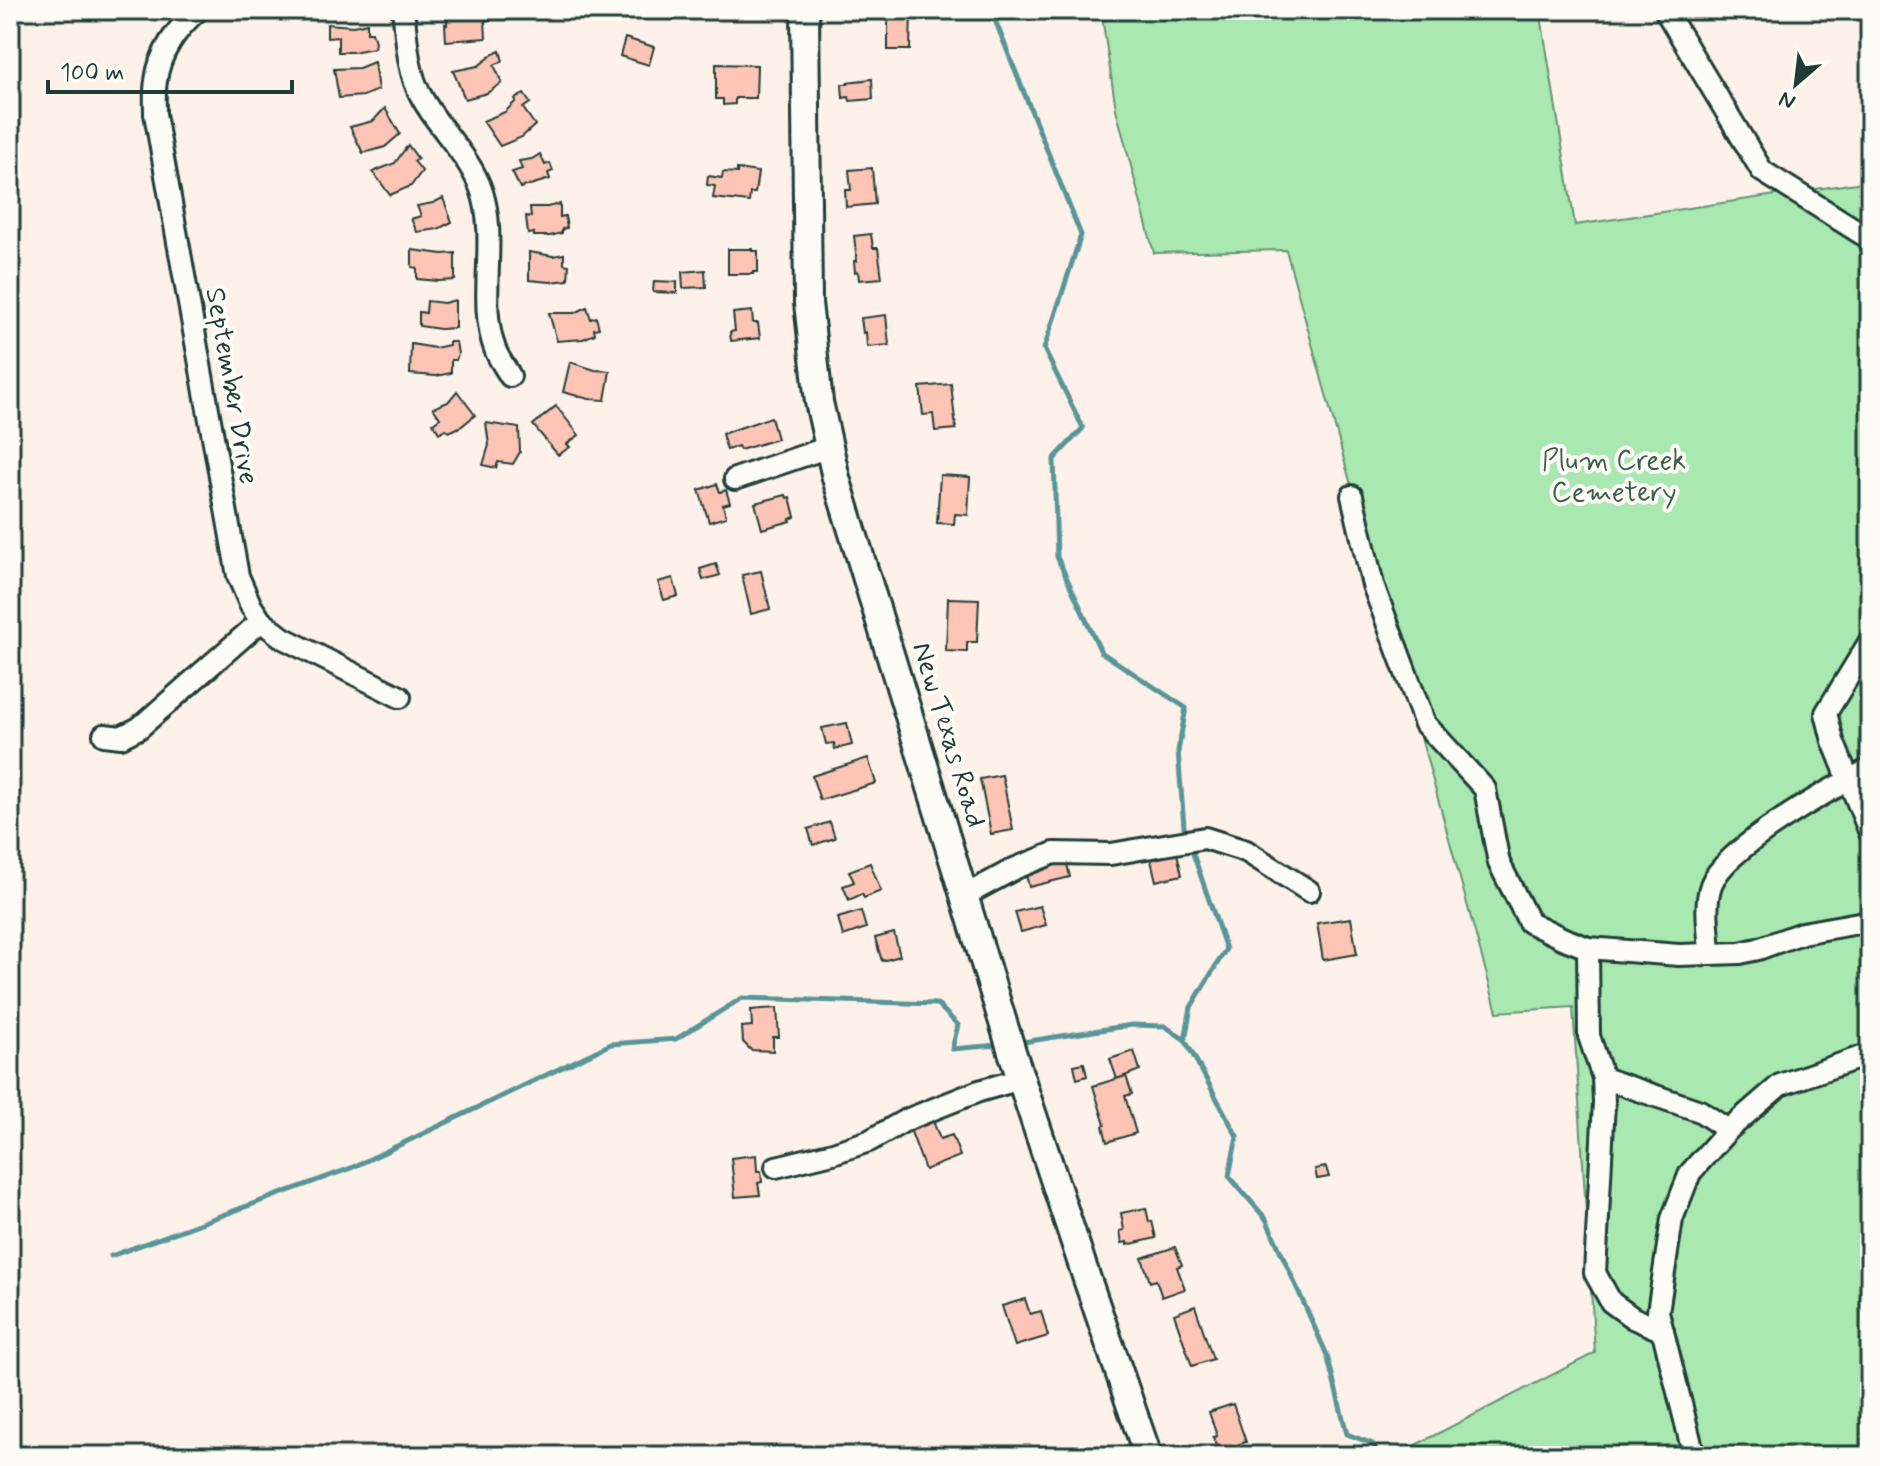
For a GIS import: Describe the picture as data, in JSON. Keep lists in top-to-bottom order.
{
  "streets": {
    "main road": ["New Texas Road"],
    "street": ["September Drive"]
  },
  "parks": ["Plum Creek Cemetery"],
  "scale_bar": "100 m",
  "north": "bottom left"
}
